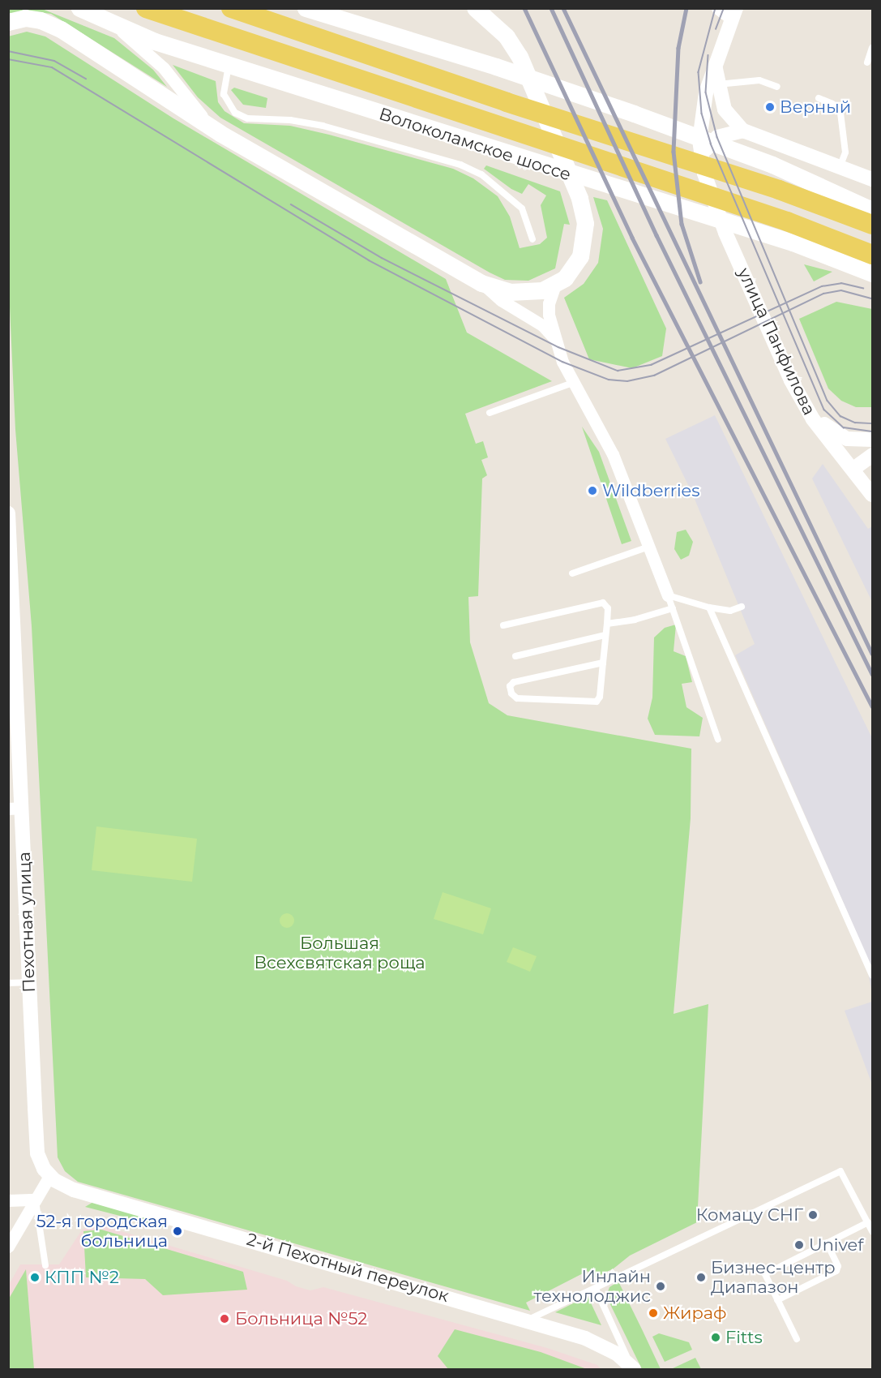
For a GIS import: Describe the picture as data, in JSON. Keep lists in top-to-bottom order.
{
  "streets": {
    "main road": ["Волоколамское шоссе"],
    "street": ["улица Панфилова", "Пехотная улица", "2-й Пехотный переулок"]
  },
  "crossings": [
    ["Пехотная улица", "2-й Пехотный переулок"]
  ],
  "parks": ["Большая Всехсвятская роща"],
  "places": [
    "Верный",
    "Wildberries",
    "Комацу СНГ",
    "52-я городская больница",
    "Univef",
    "КПП №2",
    "Бизнес-центр Диапазон",
    "Инлайн технолоджис",
    "Жираф",
    "Больница №52",
    "Fitts"
  ]
}
